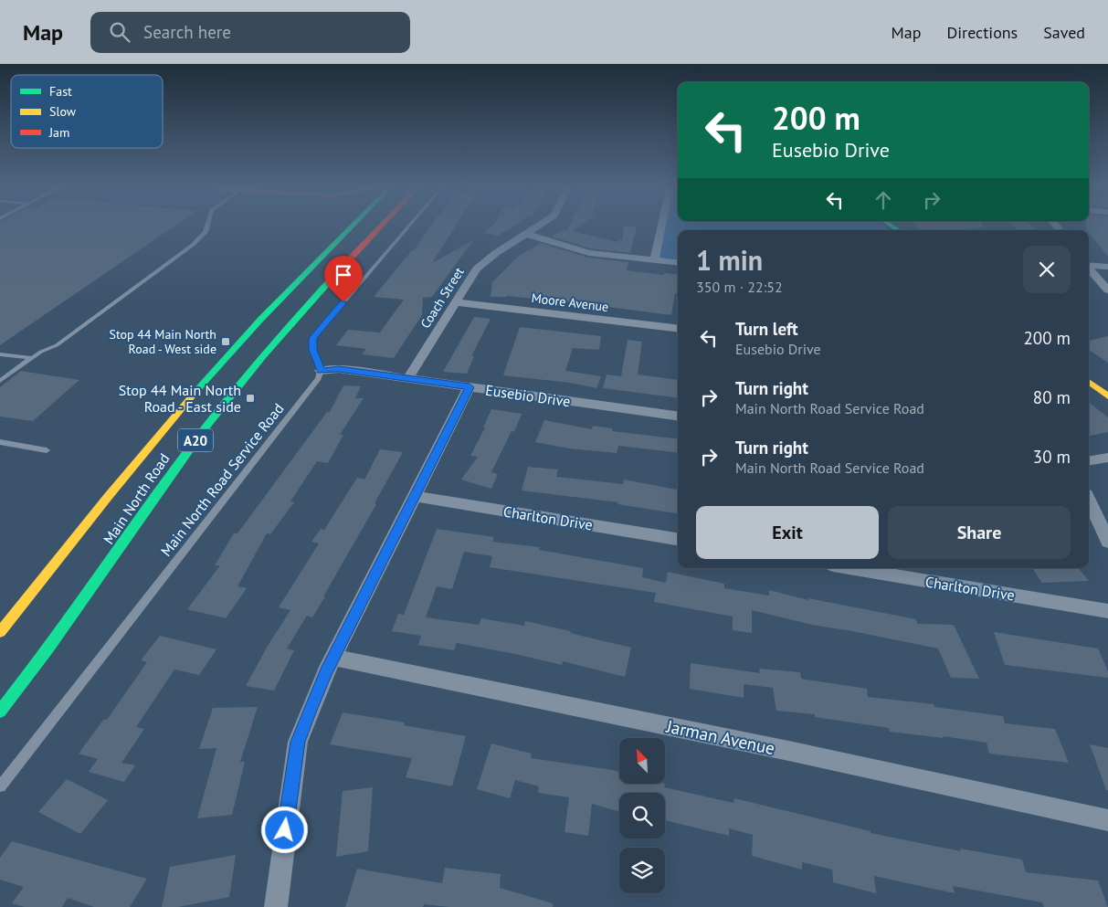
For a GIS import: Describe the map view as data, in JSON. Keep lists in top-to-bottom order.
{
  "streets": {
    "main road": ["A20", "Main North Road"],
    "street": [
      "Coach Street",
      "Moore Avenue",
      "Eusebio Drive",
      "Charlton Drive",
      "Jarman Avenue"
    ],
    "lane": ["Main North Road Service Road"]
  },
  "crossings": [
    ["Coach Street", "Moore Avenue"],
    ["Coach Street", "Eusebio Drive"],
    ["Eusebio Drive", "Main North Road Service Road"]
  ],
  "places": {
    "transit": ["Stop 44 Main North Road - West side", "Stop 44 Main North Road - East side"]
  },
  "legend": ["Fast", "Slow", "Jam"],
  "north": "top left",
  "page": {
    "header": "Map",
    "search": "Search here",
    "nav": ["Map", "Directions", "Saved"],
    "turn": ["200 m", "Eusebio Drive"],
    "heading": ["1 min", "350 m · 22:52"],
    "list": [
      {
        "name": "Turn left",
        "note": "Eusebio Drive",
        "value": "200 m"
      },
      {
        "name": "Turn right",
        "note": "Main North Road Service Road",
        "value": "80 m"
      },
      {
        "name": "Turn right",
        "note": "Main North Road Service Road",
        "value": "30 m"
      }
    ],
    "buttons": ["Exit", "Share"]
  }
}
